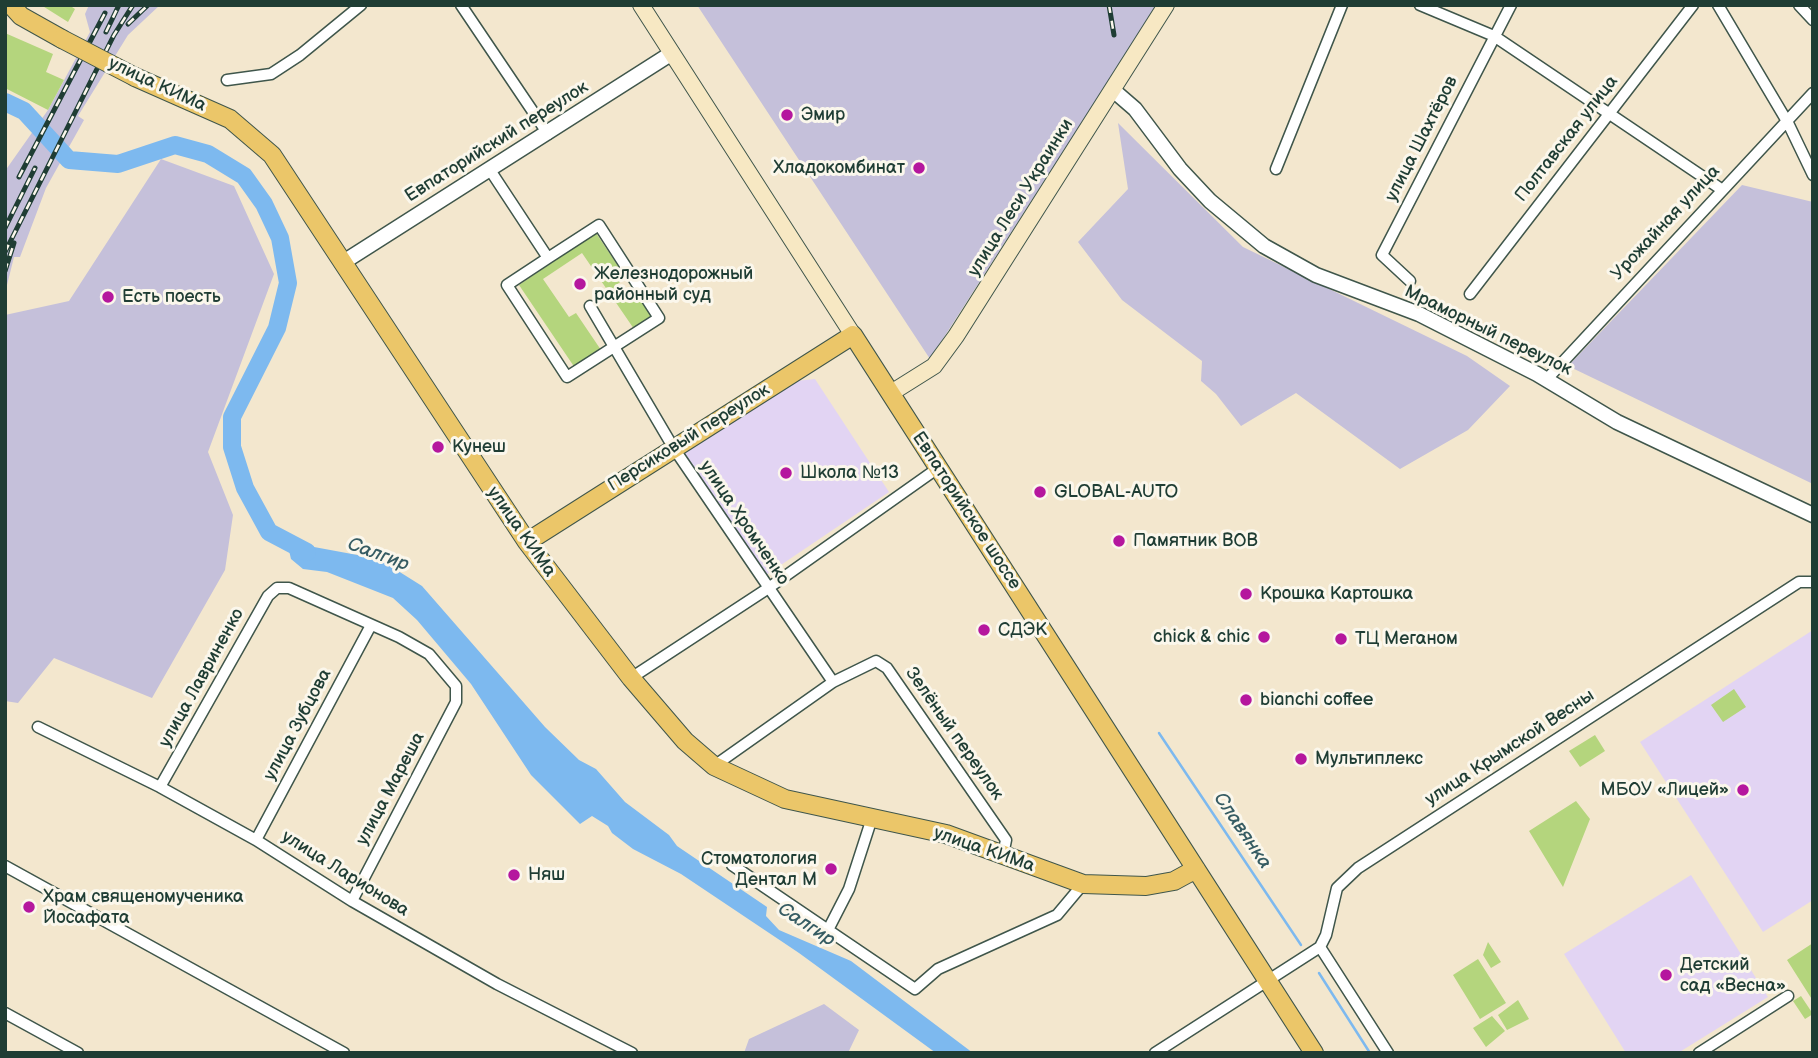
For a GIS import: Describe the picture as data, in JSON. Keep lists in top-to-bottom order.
{
  "streets": {
    "main road": [
      "улица КИМа",
      "улица Леси Украинки",
      "Персиковый переулок",
      "Евпаторийское шоссе"
    ],
    "street": [
      "улица Шахтёров",
      "Полтавская улица",
      "Евпаторийский переулок",
      "Урожайная улица",
      "Мраморный переулок",
      "улица Хромченко",
      "улица Лавриненко",
      "улица Зубцова",
      "Зелёный переулок",
      "улица Крымской Весны",
      "улица Мареша",
      "улица Ларионова"
    ]
  },
  "crossings": [
    ["улица КИМа", "Евпаторийский переулок"],
    ["улица КИМа", "Персиковый переулок"],
    ["улица КИМа", "Евпаторийское шоссе"],
    ["улица КИМа", "Зелёный переулок"],
    ["Евпаторийский переулок", "Евпаторийское шоссе"],
    ["улица Леси Украинки", "Мраморный переулок"],
    ["улица Леси Украинки", "Евпаторийское шоссе"],
    ["Урожайная улица", "Мраморный переулок"],
    ["Персиковый переулок", "Евпаторийское шоссе"],
    ["Персиковый переулок", "улица Хромченко"],
    ["улица Хромченко", "Зелёный переулок"],
    ["улица Лавриненко", "улица Зубцова"],
    ["улица Лавриненко", "улица Мареша"],
    ["улица Лавриненко", "улица Ларионова"],
    ["улица Зубцова", "улица Мареша"],
    ["улица Зубцова", "улица Ларионова"],
    ["улица Мареша", "улица Ларионова"]
  ],
  "water": ["Салгир", "Славянка"],
  "places": [
    "Эмир",
    "Хладокомбинат",
    "Железнодорожный районный суд",
    "Есть поесть",
    "Кунеш",
    "Школа №13",
    "GLOBAL-AUTO",
    "Памятник ВОВ",
    "Крошка Картошка",
    "СДЭК",
    "chick & chic",
    "ТЦ Меганом",
    "bianchi coffee",
    "Мультиплекс",
    "МБОУ «Лицей»",
    "Стоматология Дентал М",
    "Няш",
    "Храм священомученика Йосафата",
    "Детский сад «Весна»"
  ]
}
